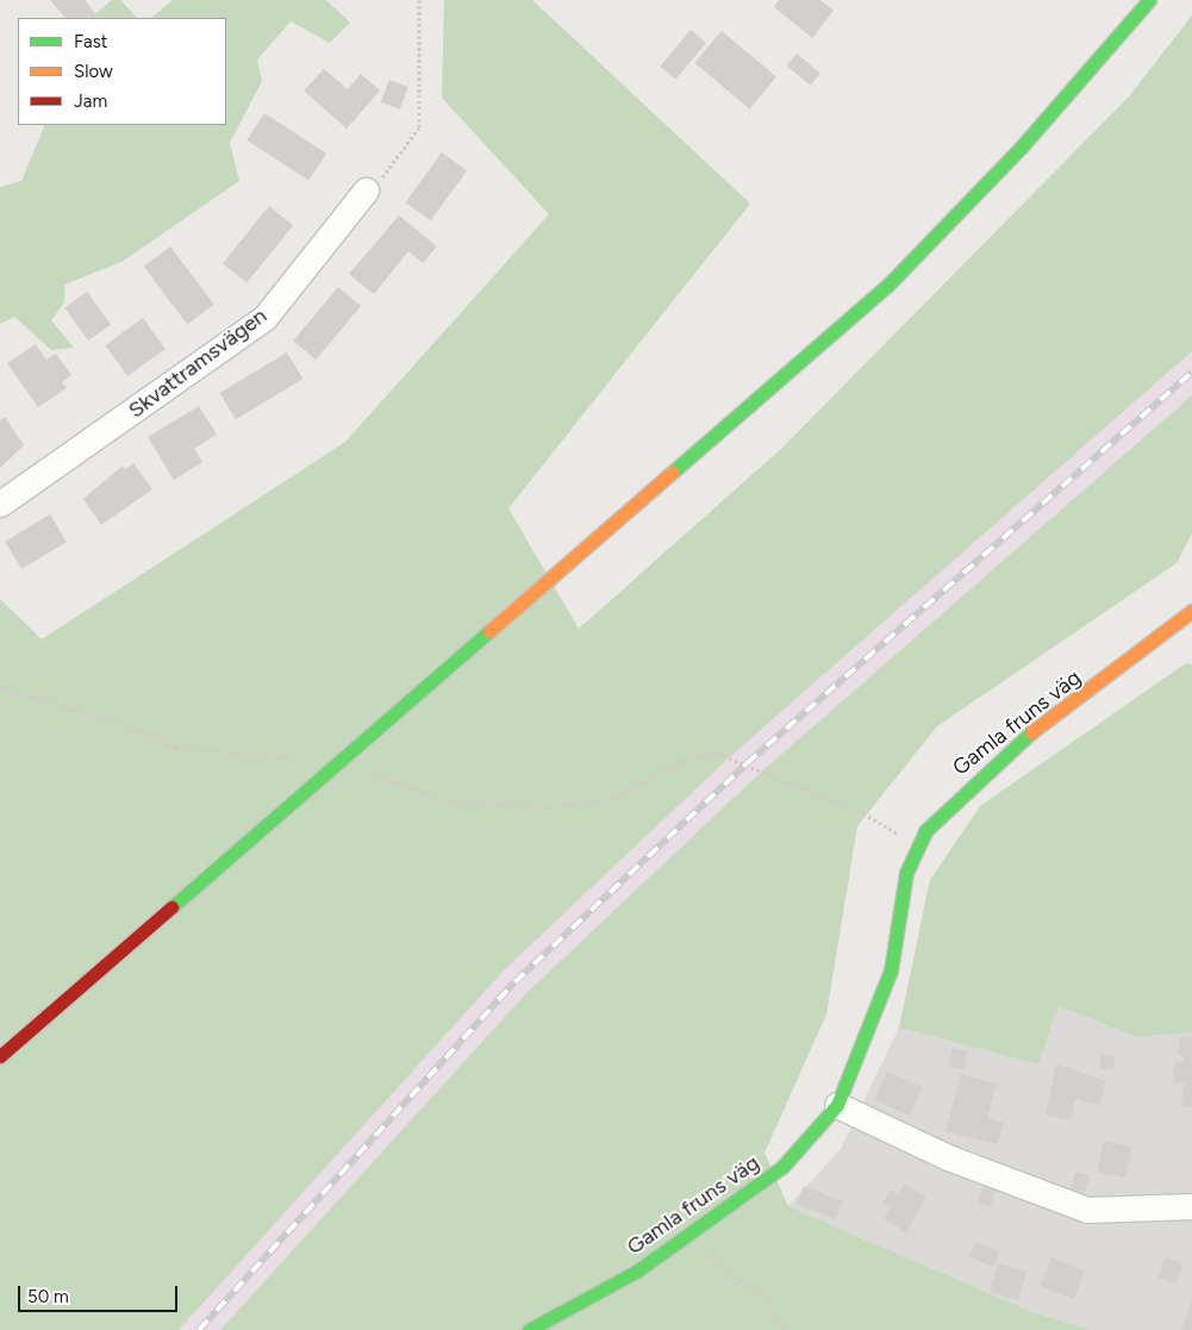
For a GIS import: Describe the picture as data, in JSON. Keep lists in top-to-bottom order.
{
  "streets": {
    "main road": ["Gamla fruns väg"],
    "street": ["Skvattramsvägen"]
  },
  "legend": ["Fast", "Slow", "Jam"],
  "scale_bar": "50 m"
}
